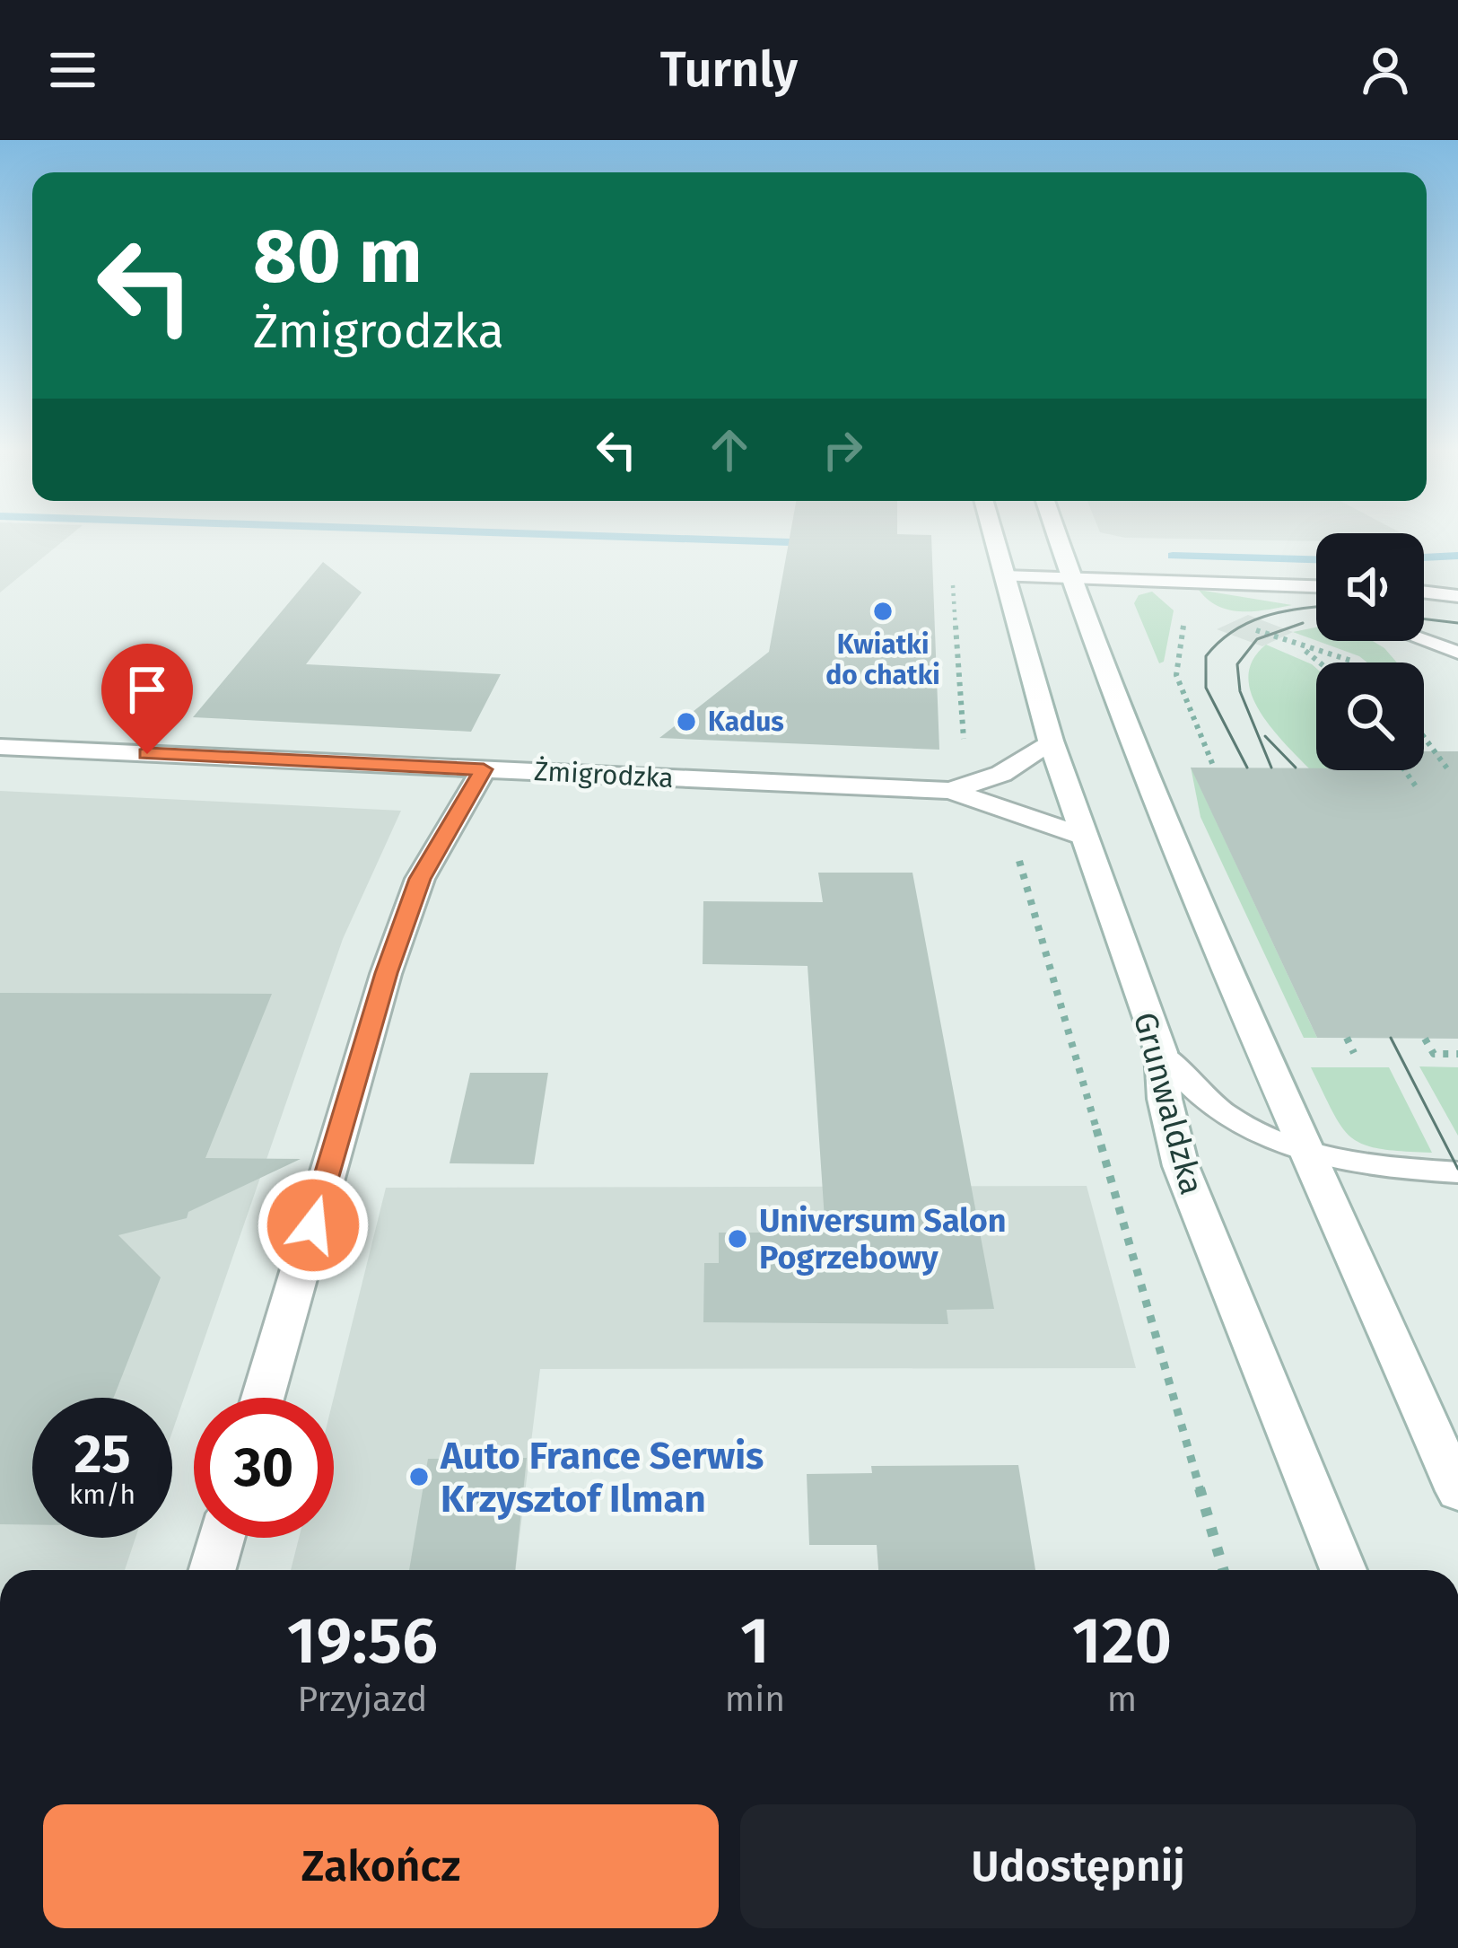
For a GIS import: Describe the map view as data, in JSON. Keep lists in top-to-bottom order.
{
  "streets": {
    "street": ["Żmigrodzka", "Grunwaldzka"]
  },
  "crossings": [
    ["Żmigrodzka", "Grunwaldzka"]
  ],
  "places": [
    "Kwiatki do chatki",
    "Kadus",
    "Universum Salon Pogrzebowy",
    "Auto France Serwis Krzysztof Ilman"
  ],
  "page": {
    "header": "Turnly",
    "turn": ["80 m", "Żmigrodzka"],
    "speed": "25 km/h",
    "limit": "30",
    "eta": [
      "19:56",
      "Przyjazd",
      "1",
      "min",
      "120",
      "m"
    ],
    "buttons": ["Zakończ", "Udostępnij"]
  }
}
